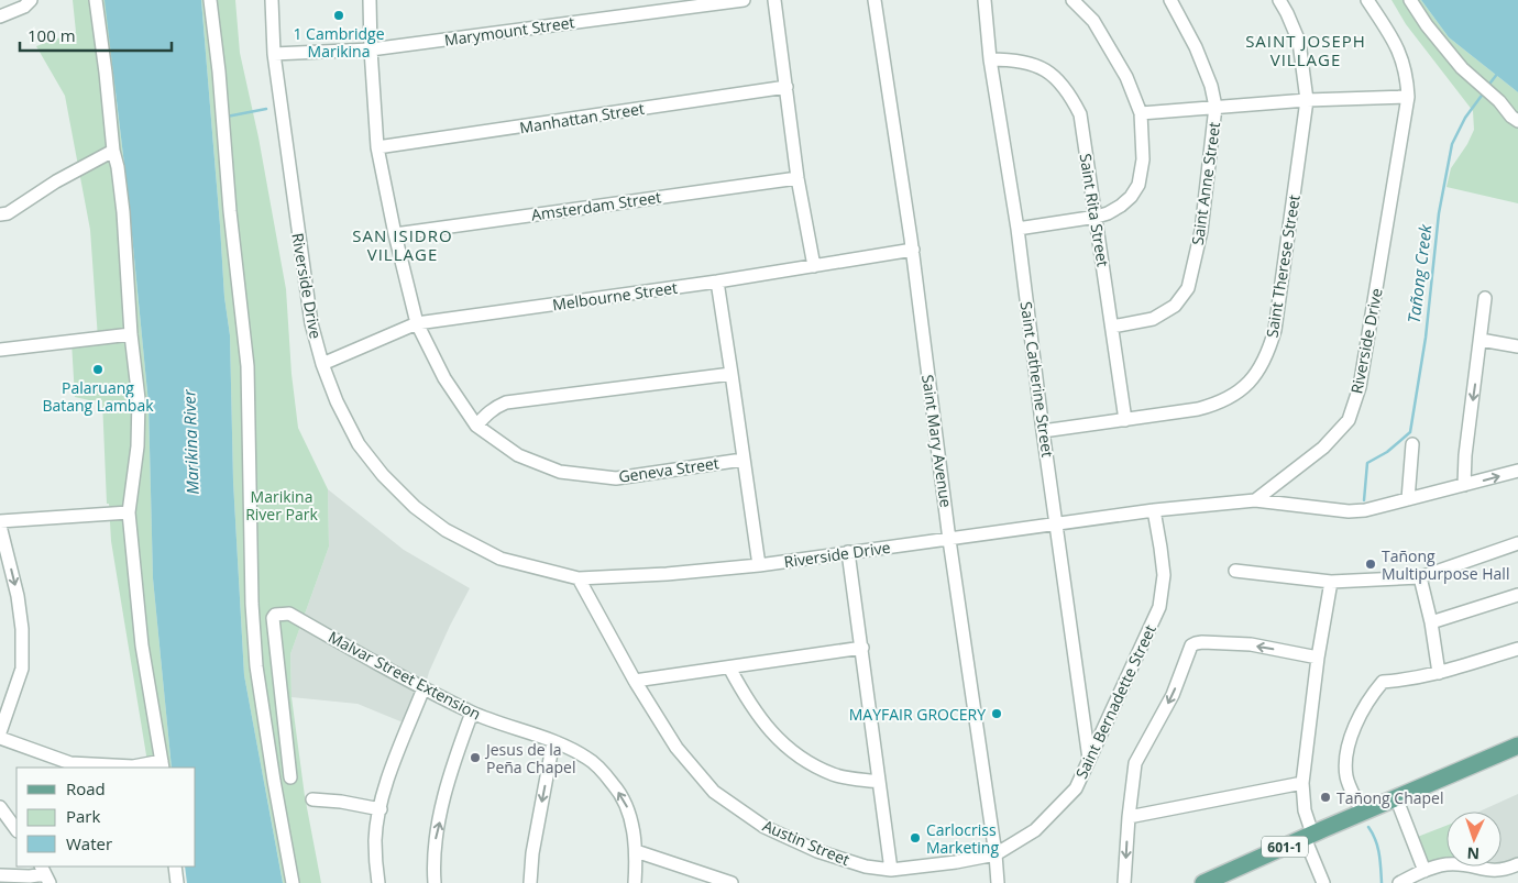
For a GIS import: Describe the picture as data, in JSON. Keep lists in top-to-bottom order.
{
  "streets": {
    "main road": ["601-1"],
    "street": [
      "Marymount Street",
      "Manhattan Street",
      "Saint Anne Street",
      "Amsterdam Street",
      "Saint Rita Street",
      "Saint Therese Street",
      "Riverside Drive",
      "Melbourne Street",
      "Saint Catherine Street",
      "Saint Mary Avenue",
      "Geneva Street",
      "Malvar Street Extension",
      "Saint Bernadette Street",
      "Austin Street"
    ]
  },
  "crossings": [
    ["Marymount Street", "Riverside Drive"],
    ["Marymount Street", "Geneva Street"],
    ["Manhattan Street", "Geneva Street"],
    ["Saint Anne Street", "Saint Rita Street"],
    ["Amsterdam Street", "Geneva Street"],
    ["Saint Rita Street", "Saint Therese Street"],
    ["Saint Rita Street", "Saint Catherine Street"],
    ["Saint Therese Street", "Saint Catherine Street"],
    ["Riverside Drive", "Melbourne Street"],
    ["Riverside Drive", "Saint Catherine Street"],
    ["Riverside Drive", "Saint Mary Avenue"],
    ["Riverside Drive", "Saint Bernadette Street"],
    ["Riverside Drive", "Austin Street"],
    ["Melbourne Street", "Saint Mary Avenue"],
    ["Melbourne Street", "Geneva Street"],
    ["Saint Catherine Street", "Saint Bernadette Street"],
    ["Saint Mary Avenue", "Saint Bernadette Street"],
    ["Saint Mary Avenue", "Austin Street"],
    ["Saint Bernadette Street", "Austin Street"]
  ],
  "districts": ["SAINT JOSEPH VILLAGE", "SAN ISIDRO VILLAGE"],
  "water": ["Tañong Creek", "Marikina River"],
  "parks": ["Marikina River Park"],
  "places": [
    "1 Cambridge Marikina",
    "Palaruang Batang Lambak",
    "Tañong Multipurpose Hall",
    "MAYFAIR GROCERY",
    "Jesus de la Peña Chapel",
    "Tañong Chapel",
    "Carlocriss Marketing"
  ],
  "legend": ["Road", "Park", "Water"],
  "scale_bar": "100 m",
  "north": "bottom"
}
